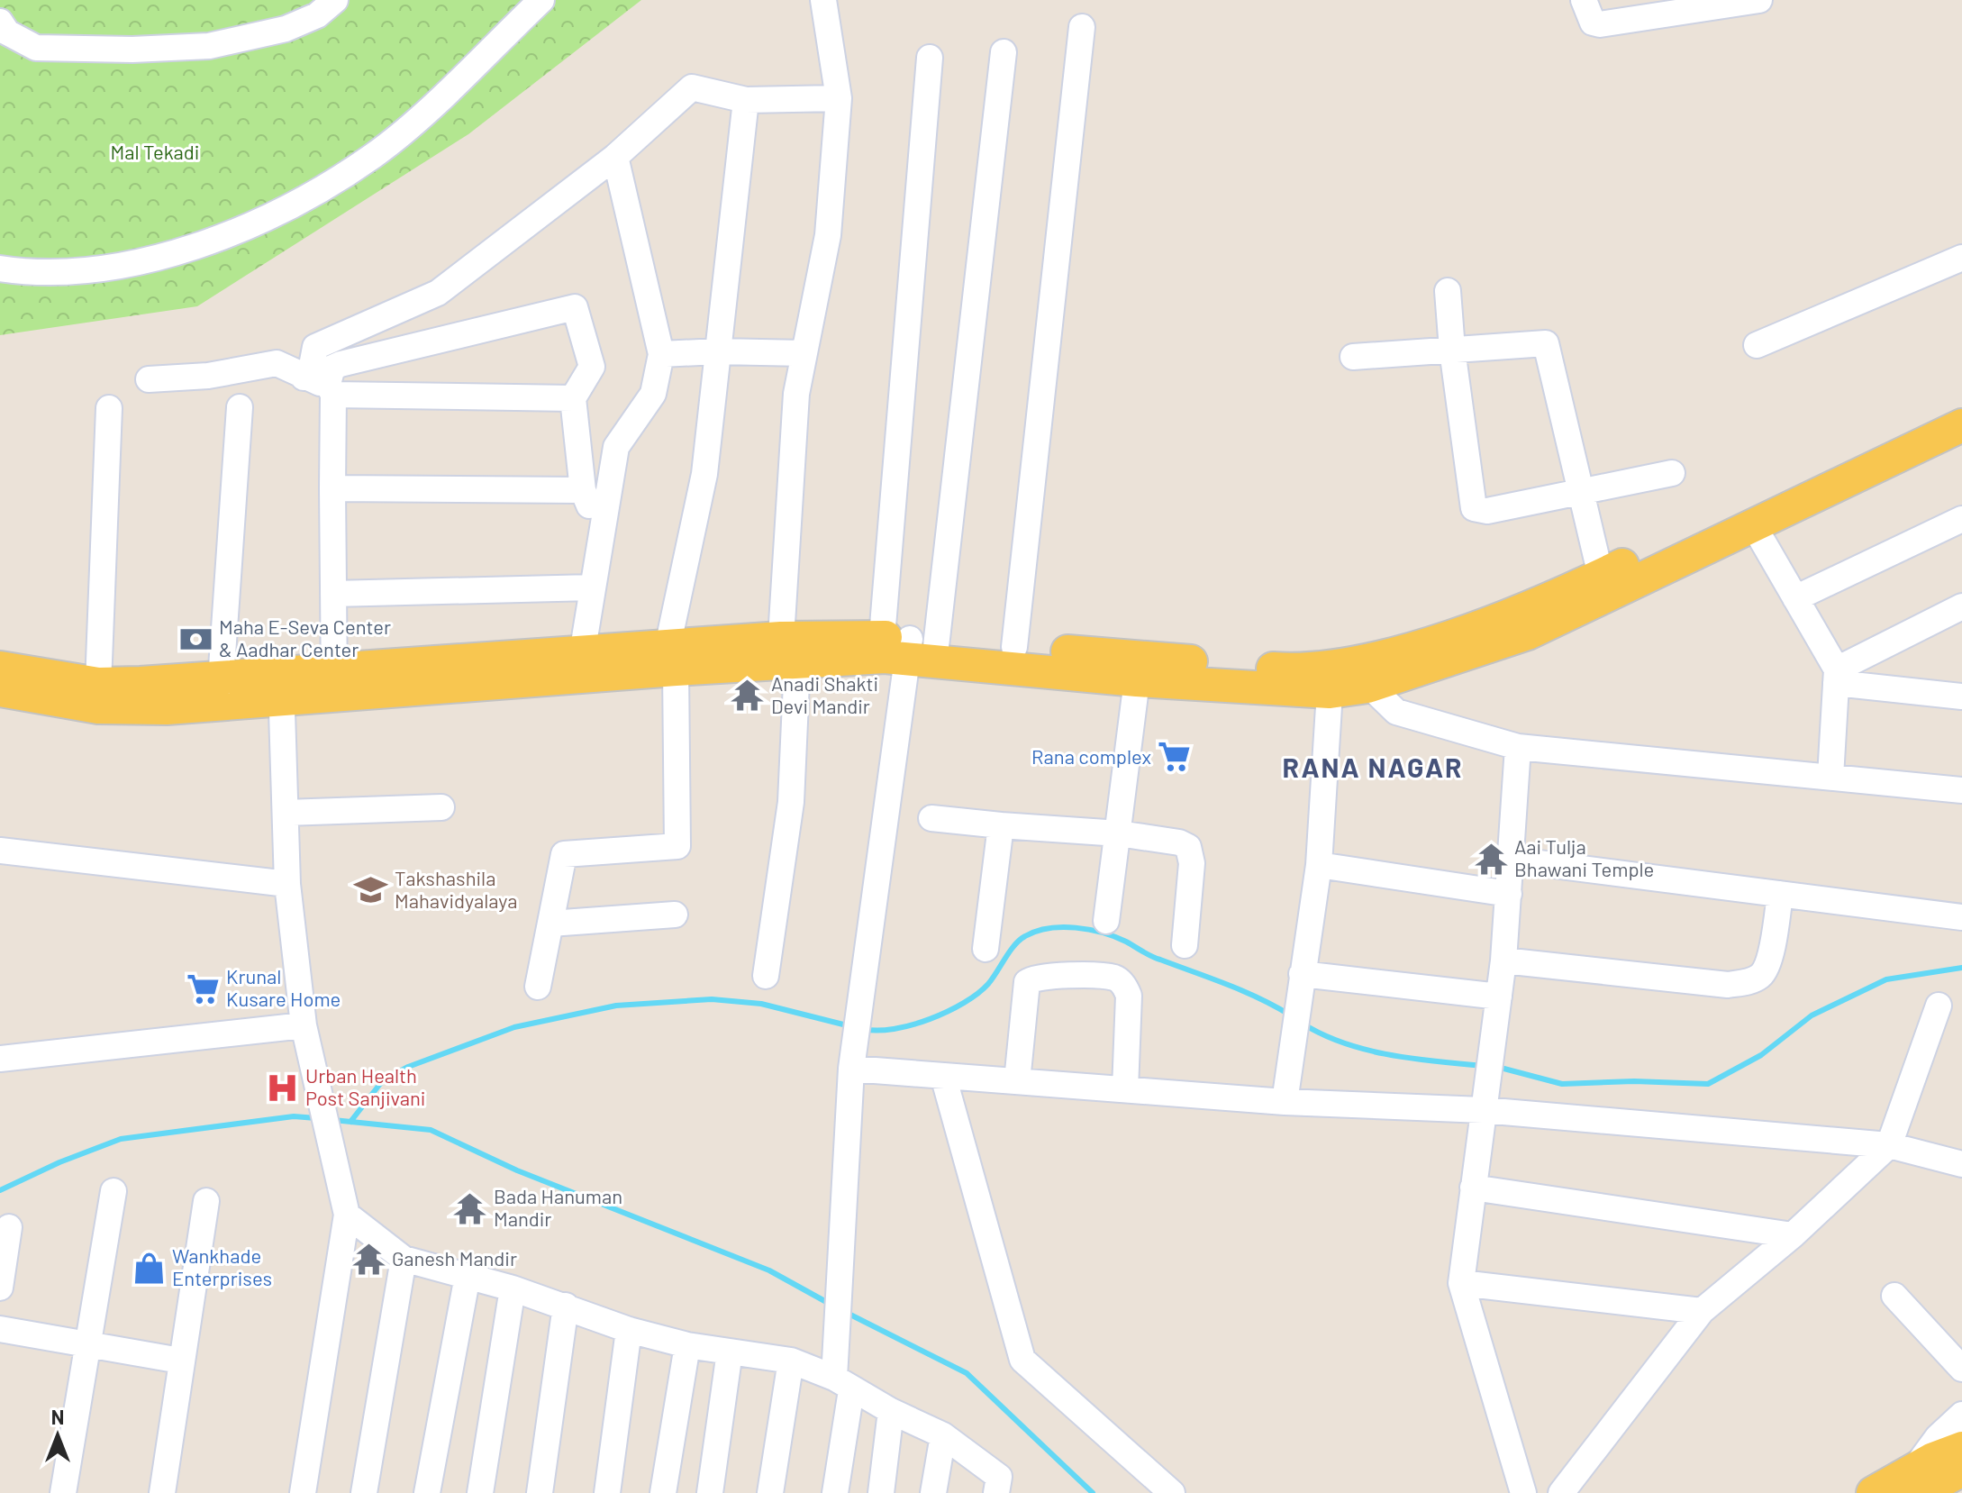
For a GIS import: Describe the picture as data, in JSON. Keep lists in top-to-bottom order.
{
  "districts": ["RANA NAGAR"],
  "parks": ["Mal Tekadi"],
  "places": {
    "bank": ["Maha E-Seva Center & Aadhar Center"],
    "temple": [
      "Anadi Shakti Devi Mandir",
      "Aai Tulja Bhawani Temple",
      "Bada Hanuman Mandir",
      "Ganesh Mandir"
    ],
    "supermarket": ["Rana complex", "Krunal Kusare Home"],
    "school or university": ["Takshashila Mahavidyalaya"],
    "hospital": ["Urban Health Post Sanjivani"],
    "shop": ["Wankhade Enterprises"]
  },
  "north": "top"
}
